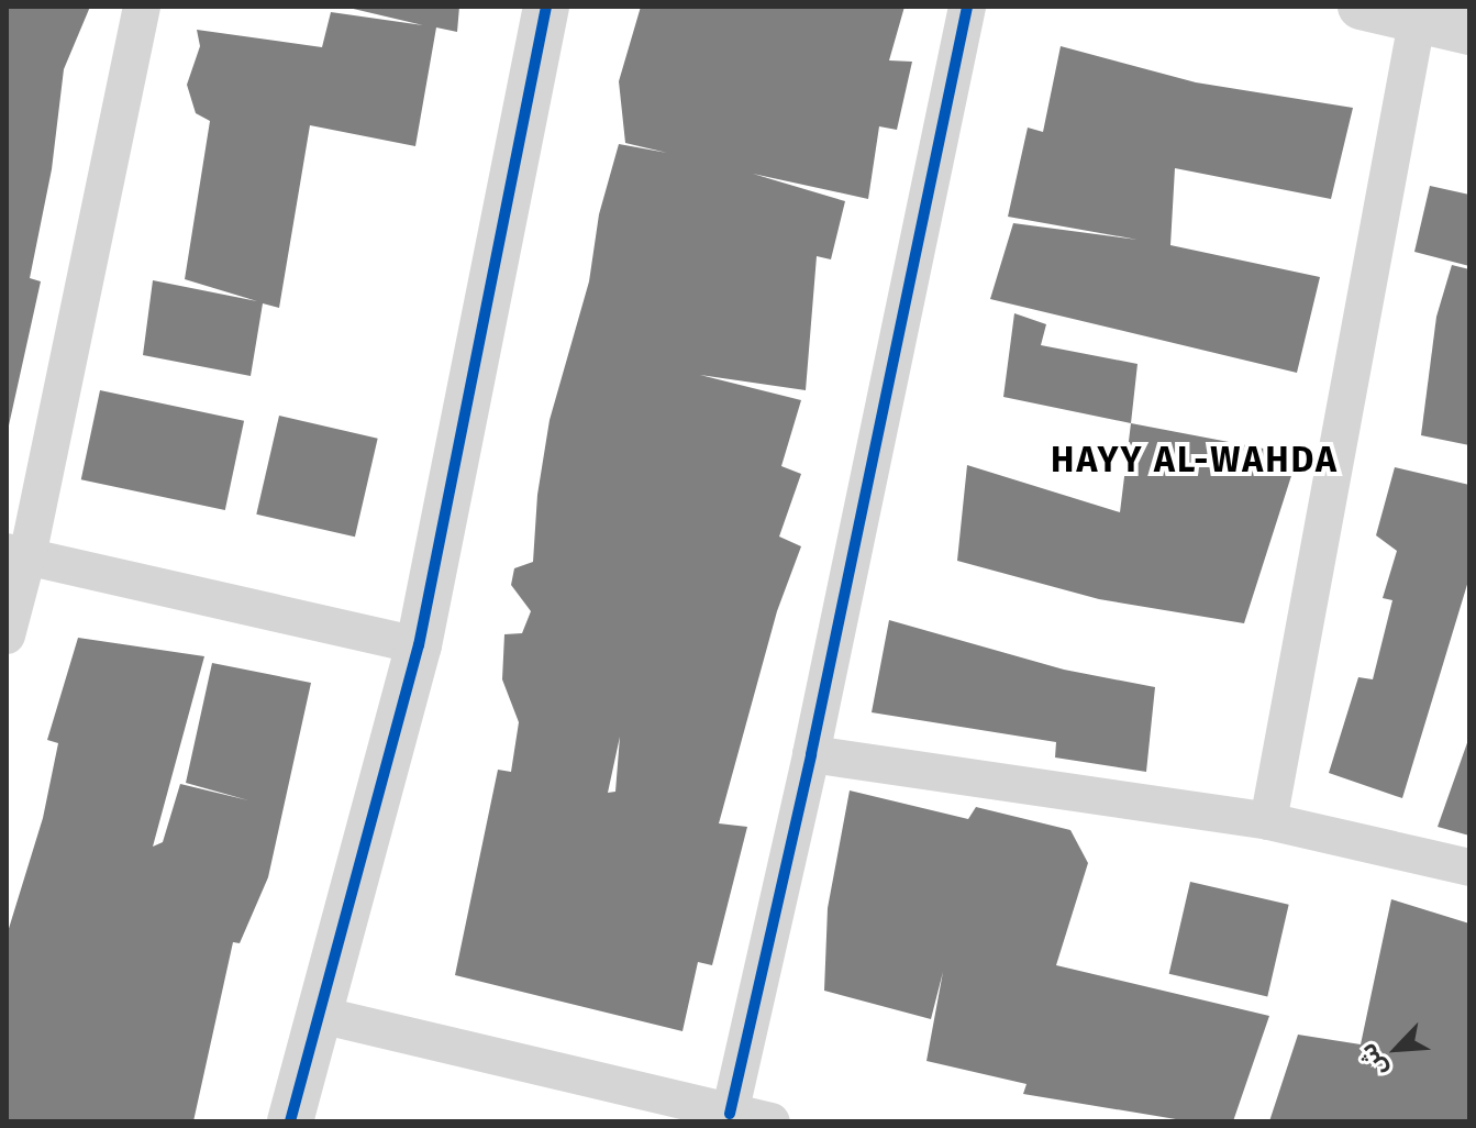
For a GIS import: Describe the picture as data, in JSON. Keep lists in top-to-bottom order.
{
  "districts": ["HAYY AL-WAHDA"],
  "north": "bottom left"
}
